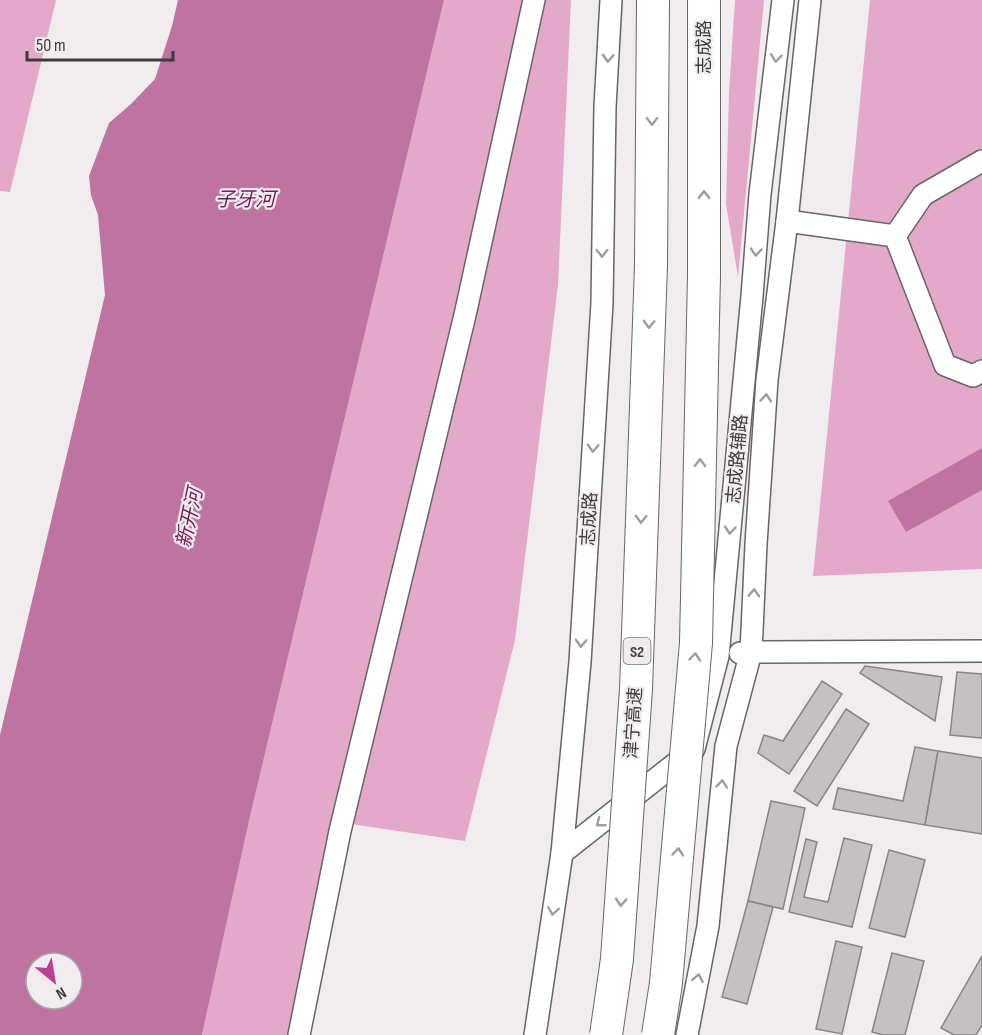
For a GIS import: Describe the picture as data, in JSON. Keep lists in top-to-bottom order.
{
  "streets": {
    "highway": ["志成路", "S2", "津宁高速"],
    "street": ["志成路辅路"]
  },
  "crossings": [
    ["志成路", "志成路辅路"]
  ],
  "one_way": ["津宁高速"],
  "water": ["子牙河", "新开河"],
  "scale_bar": "50 m",
  "north": "bottom right"
}
